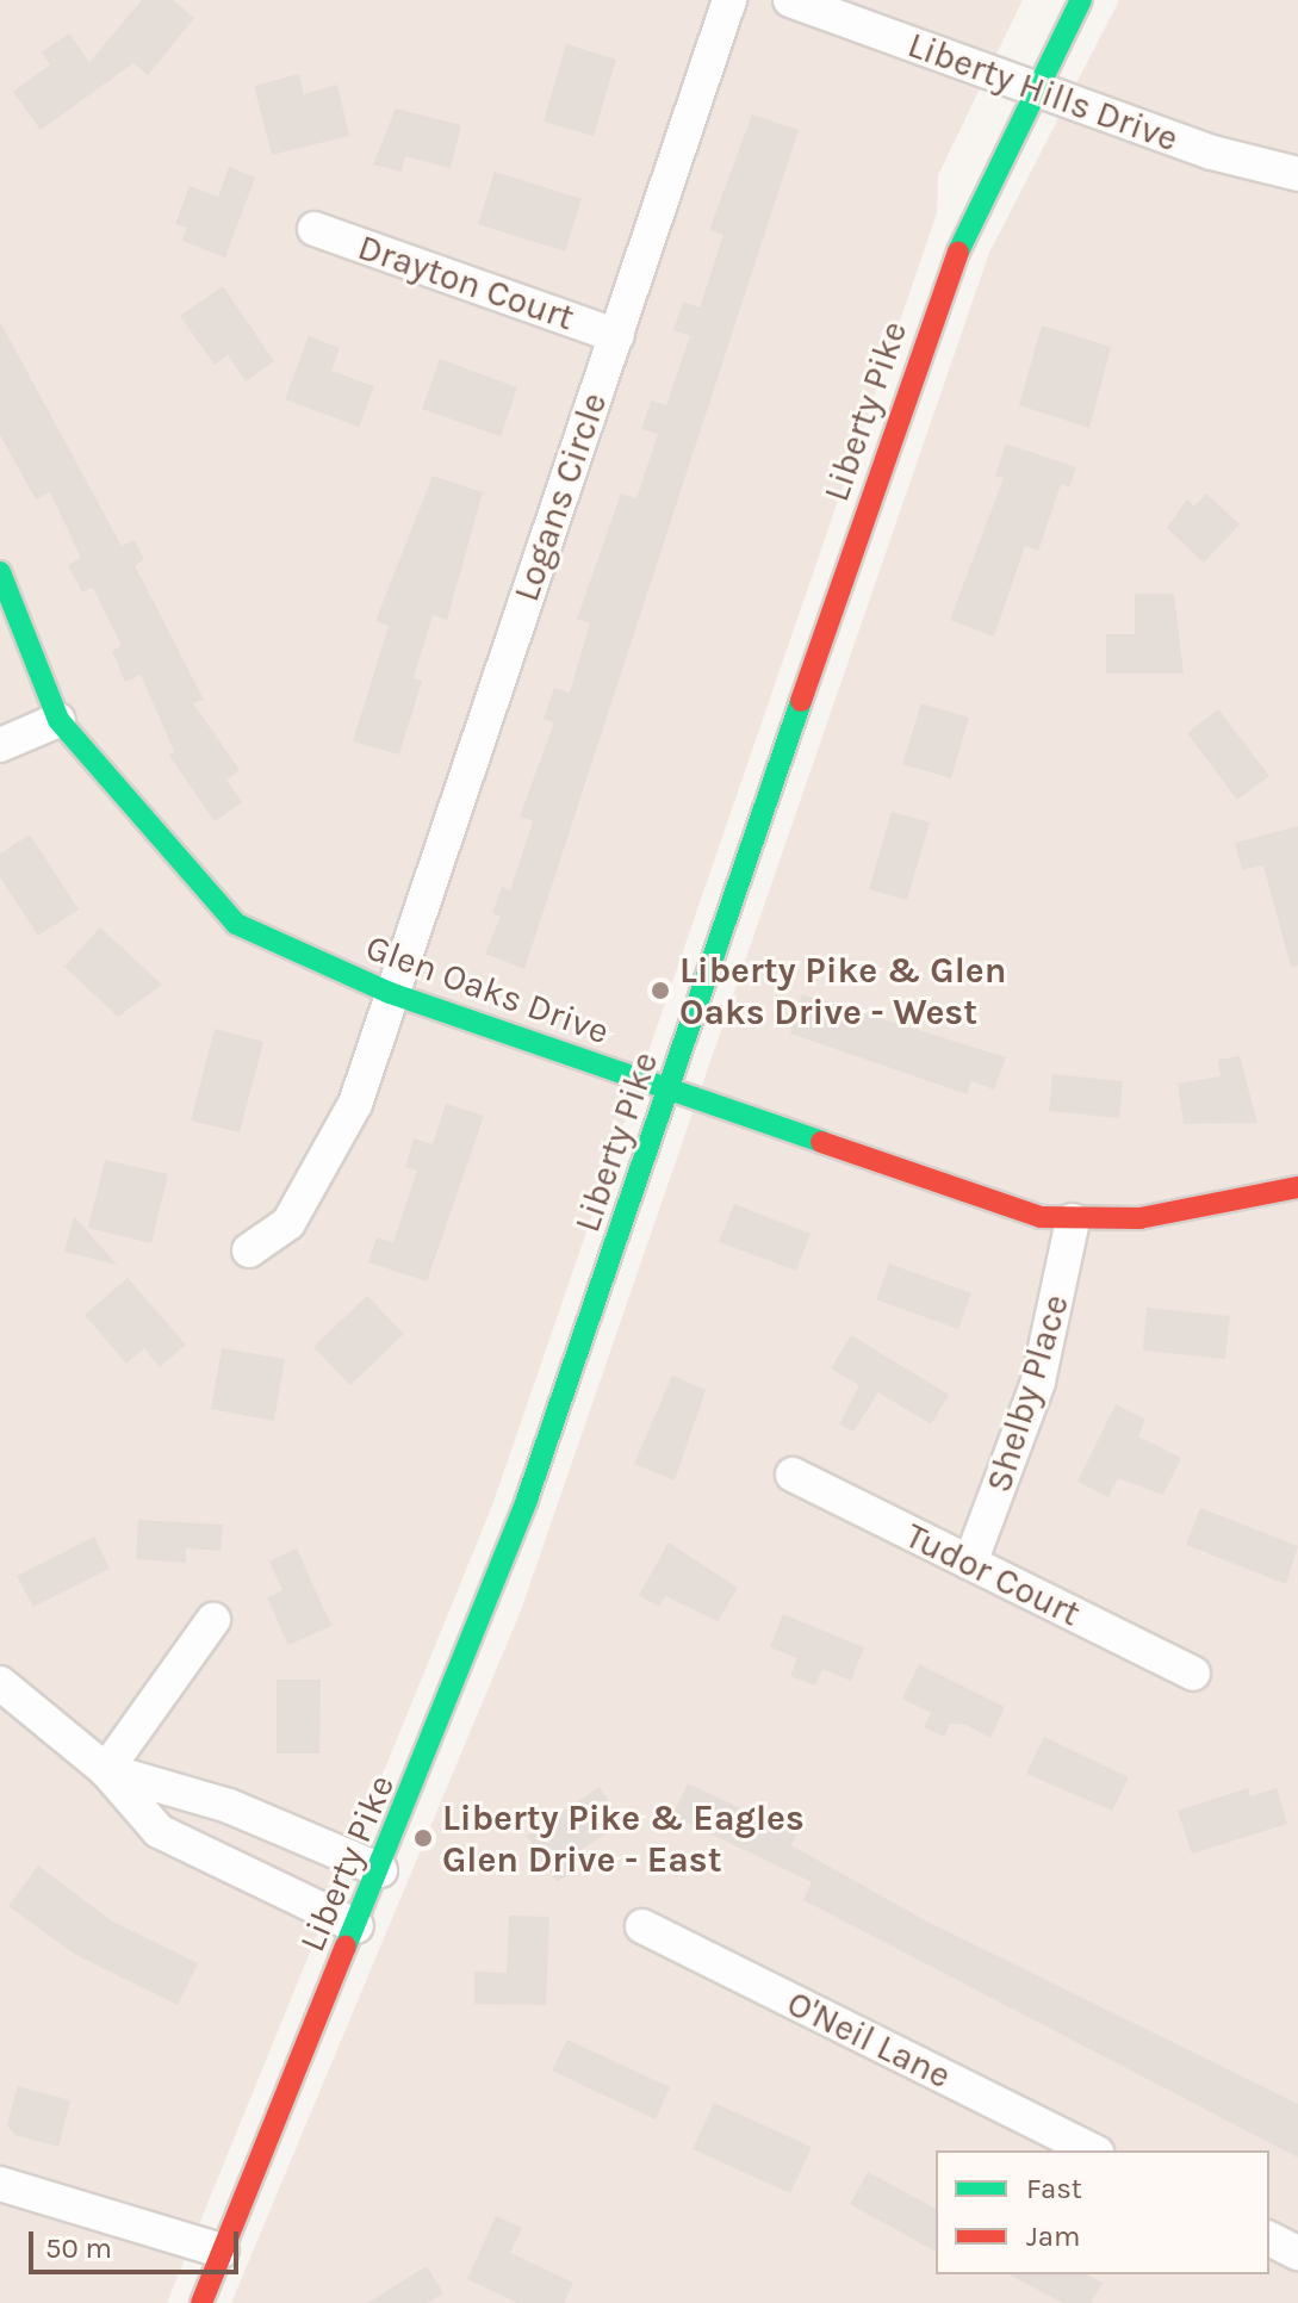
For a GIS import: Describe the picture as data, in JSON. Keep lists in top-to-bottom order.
{
  "streets": {
    "street": [
      "Liberty Hills Drive",
      "Drayton Court",
      "Liberty Pike",
      "Logans Circle",
      "Glen Oaks Drive",
      "Shelby Place",
      "Tudor Court",
      "O'Neil Lane"
    ]
  },
  "crossings": [
    ["Liberty Hills Drive", "Liberty Pike"],
    ["Drayton Court", "Logans Circle"],
    ["Liberty Pike", "Glen Oaks Drive"],
    ["Logans Circle", "Glen Oaks Drive"],
    ["Glen Oaks Drive", "Shelby Place"],
    ["Shelby Place", "Tudor Court"]
  ],
  "places": ["Liberty Pike & Glen Oaks Drive - West", "Liberty Pike & Eagles Glen Drive - East"],
  "legend": ["Fast", "Jam"],
  "scale_bar": "50 m"
}
